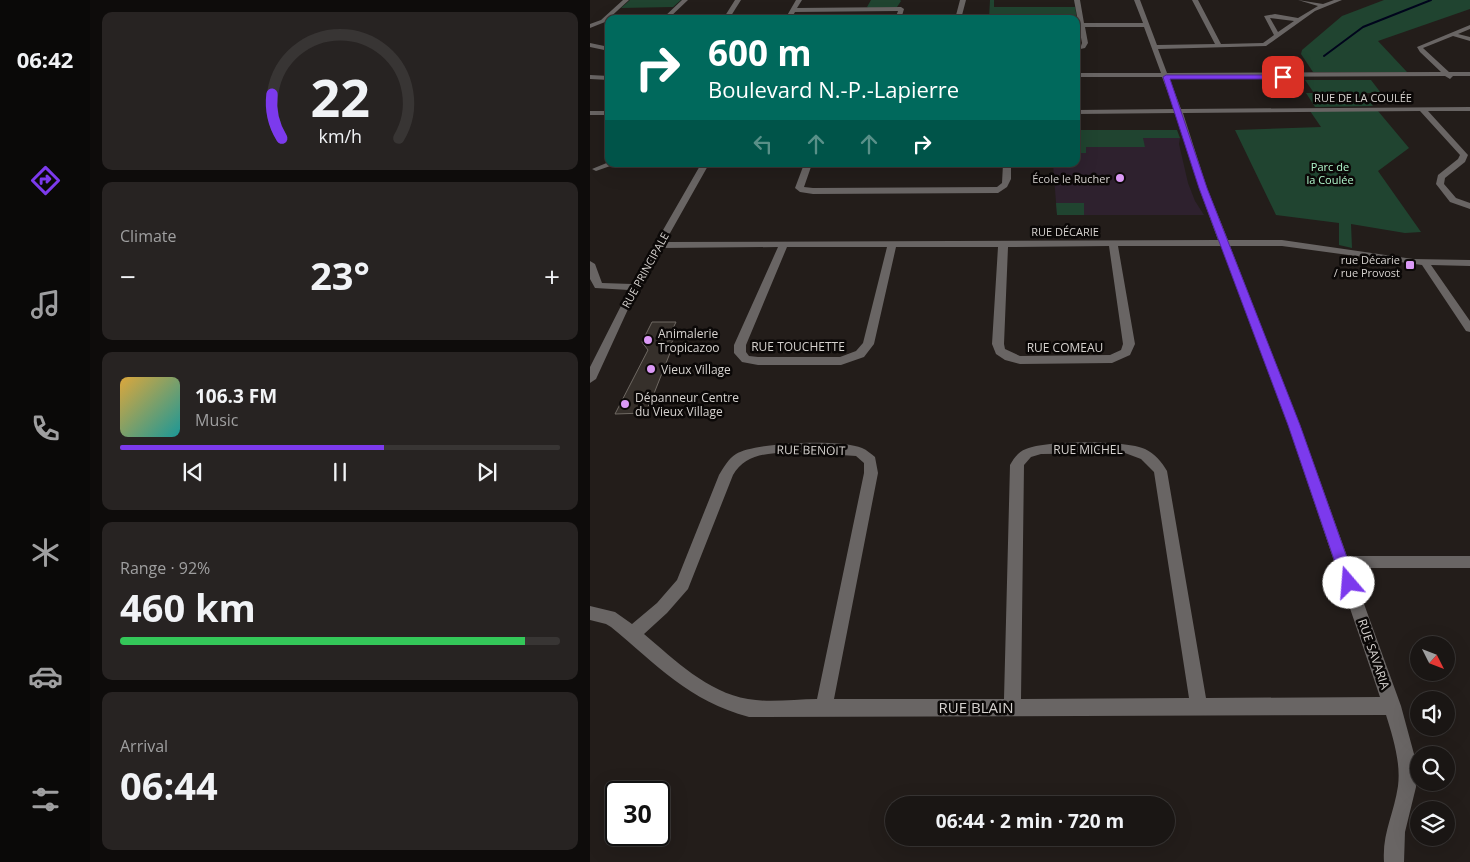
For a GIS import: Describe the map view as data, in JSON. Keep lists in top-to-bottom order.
{
  "streets": {
    "street": [
      "RUE DE LA COULÉE",
      "RUE DÉCARIE",
      "RUE PRINCIPALE",
      "RUE TOUCHETTE",
      "RUE COMEAU",
      "RUE MICHEL",
      "RUE BENOIT",
      "RUE SAVARIA",
      "RUE BLAIN"
    ]
  },
  "crossings": [
    ["RUE DE LA COULÉE", "RUE SAVARIA"],
    ["RUE DÉCARIE", "RUE PRINCIPALE"],
    ["RUE DÉCARIE", "RUE TOUCHETTE"],
    ["RUE DÉCARIE", "RUE COMEAU"],
    ["RUE DÉCARIE", "RUE SAVARIA"],
    ["RUE MICHEL", "RUE BLAIN"],
    ["RUE BENOIT", "RUE BLAIN"],
    ["RUE SAVARIA", "RUE BLAIN"]
  ],
  "parks": ["Parc de la Coulée"],
  "places": {
    "other": [
      "École le Rucher",
      "Animalerie Tropicazoo",
      "Vieux Village",
      "Dépanneur Centre du Vieux Village"
    ],
    "transit": ["rue Décarie / rue Provost"]
  },
  "north": "bottom right",
  "page": {
    "tabs": "06:42",
    "turn": ["600 m", "Boulevard N.-P.-Lapierre"],
    "tile": [
      "Climate",
      ["Range · 92%", "460 km"],
      ["Arrival", "06:44"]
    ],
    "heat": ["−", "23°", "+"],
    "song": ["106.3 FM", "Music"],
    "limit": "30",
    "trip": "06:44 · 2 min · 720 m",
    "gauge": ["22", "km/h"]
  }
}
